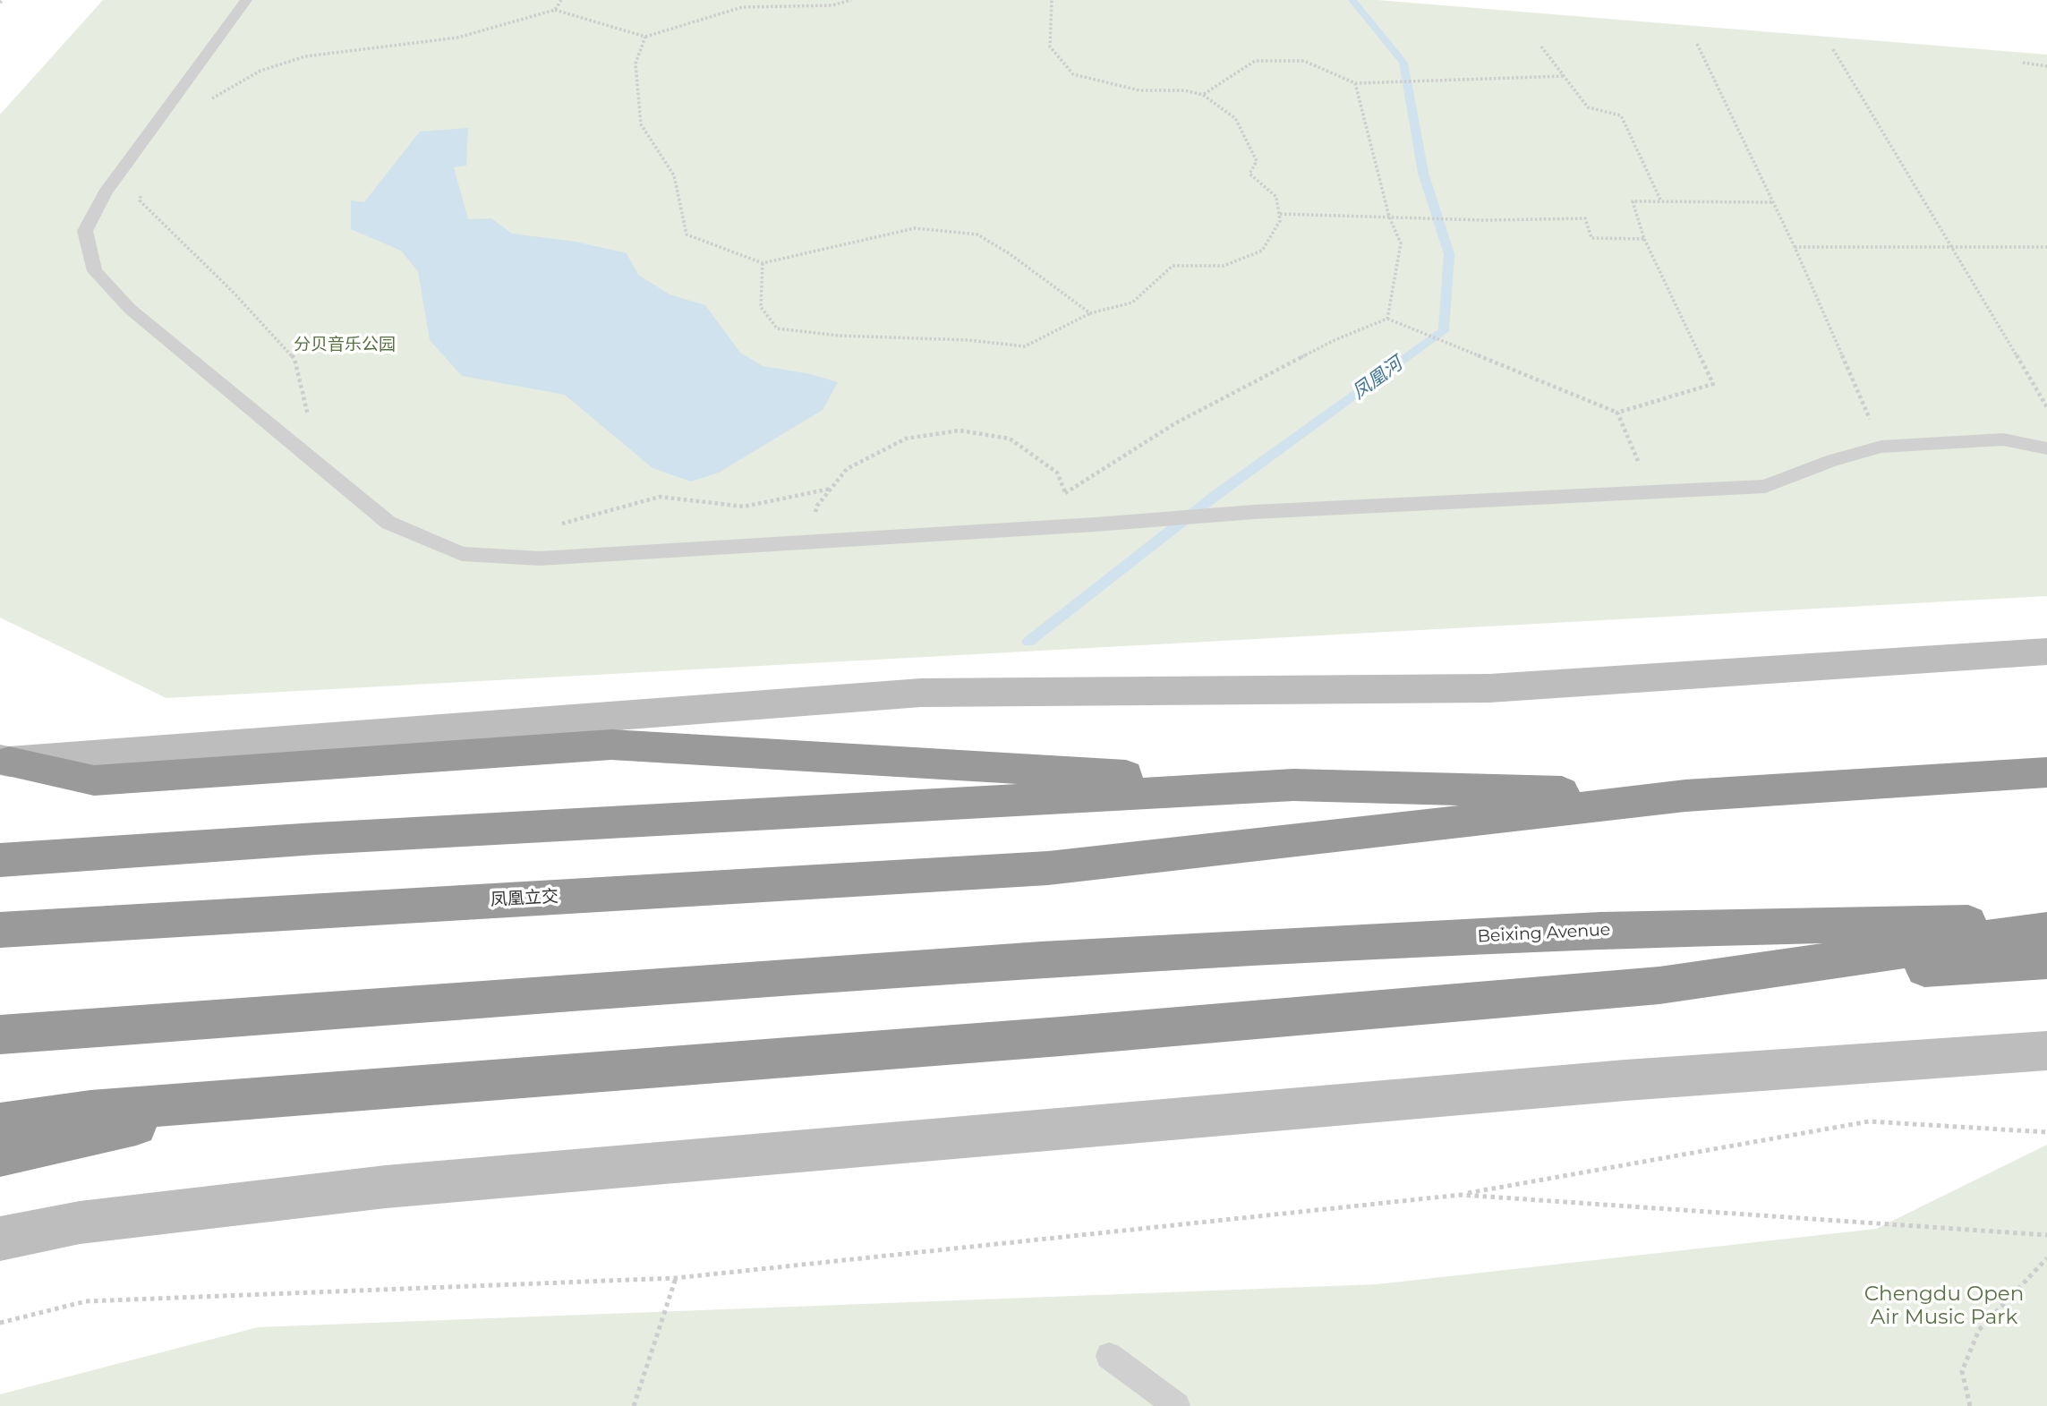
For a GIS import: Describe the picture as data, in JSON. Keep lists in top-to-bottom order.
{
  "streets": {
    "highway": ["凤凰立交", "Beixing Avenue"]
  },
  "water": ["凤凰河"],
  "parks": ["分贝音乐公园", "Chengdu Open Air Music Park"]
}
